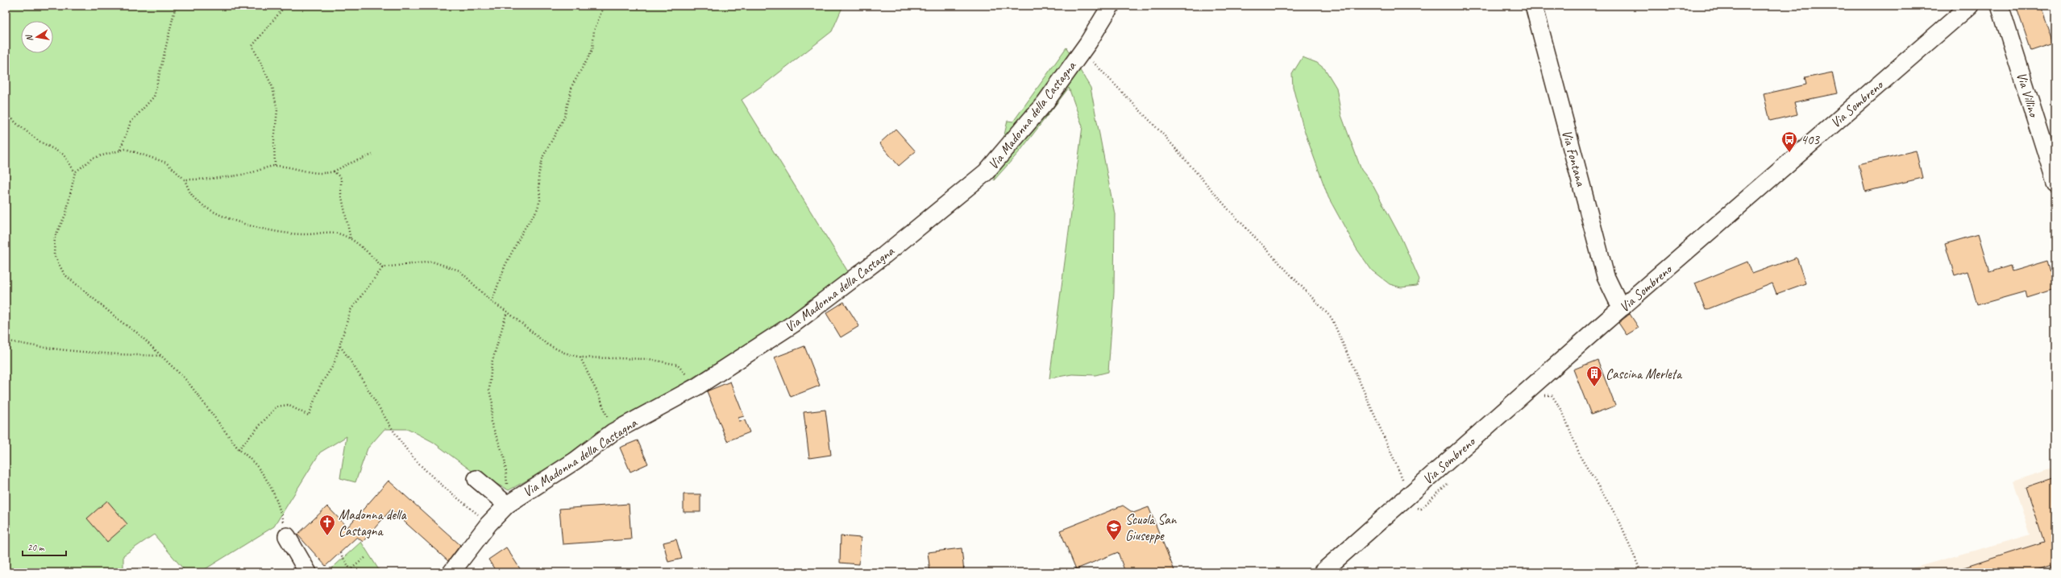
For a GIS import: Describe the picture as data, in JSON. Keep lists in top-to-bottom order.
{
  "streets": {
    "street": [
      "Via Villino",
      "Via Sombreno",
      "Via Madonna della Castagna",
      "Via Fontana"
    ]
  },
  "crossings": [
    ["Via Sombreno", "Via Fontana"]
  ],
  "places": {
    "bus stop": ["403"],
    "building": ["Cascina Merleta"],
    "church": ["Madonna della Castagna"],
    "school or university": ["Scuola San Giuseppe"]
  },
  "scale_bar": "20 m",
  "north": "left"
}
